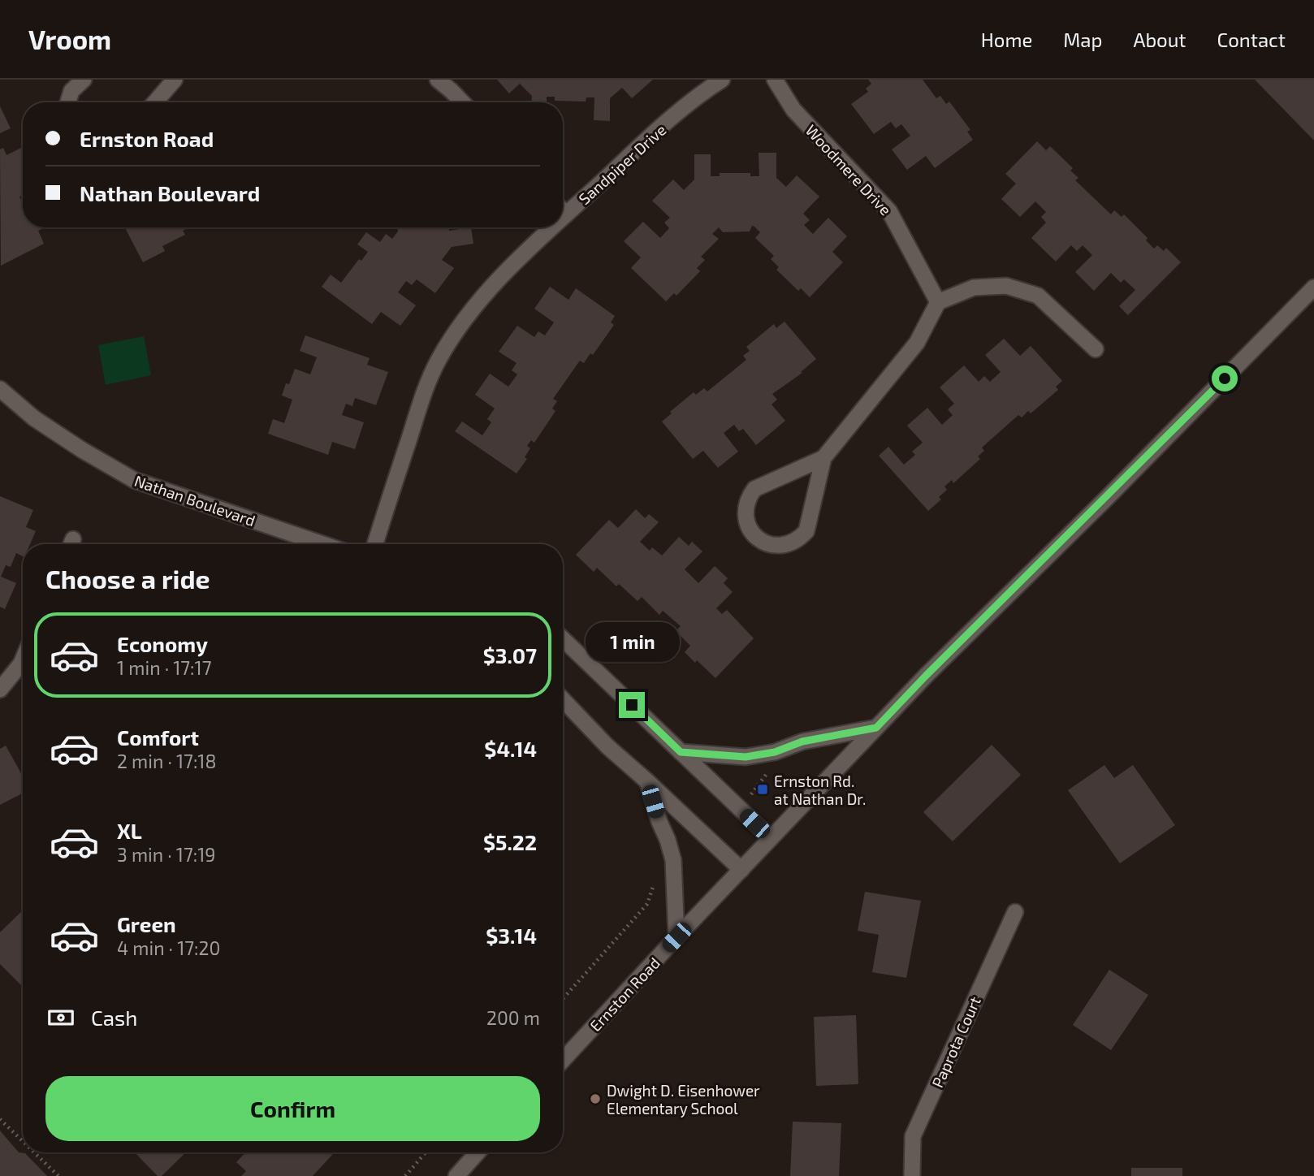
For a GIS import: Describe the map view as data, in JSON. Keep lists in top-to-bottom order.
{
  "streets": {
    "street": [
      "Sandpiper Drive",
      "Woodmere Drive",
      "Nathan Boulevard",
      "Ernston Road",
      "Paprota Court"
    ]
  },
  "places": {
    "transit": ["Ernston Rd. at Nathan Dr."],
    "other": ["Dwight D. Eisenhower Elementary School"]
  },
  "page": {
    "header": "Vroom",
    "nav": [
      "Home",
      "Map",
      "About",
      "Contact"
    ],
    "banner": ["Ernston Road", "Nathan Boulevard"],
    "heading": "Choose a ride",
    "list": [
      {
        "name": "Economy",
        "note": "1 min · 17:17",
        "value": "$3.07"
      },
      {
        "name": "Comfort",
        "note": "2 min · 17:18",
        "value": "$4.14"
      },
      {
        "name": "XL",
        "note": "3 min · 17:19",
        "value": "$5.22"
      },
      {
        "name": "Green",
        "note": "4 min · 17:20",
        "value": "$3.14"
      }
    ],
    "bubble": "1 min",
    "pay": ["Cash", "200 m"],
    "buttons": "Confirm"
  }
}
